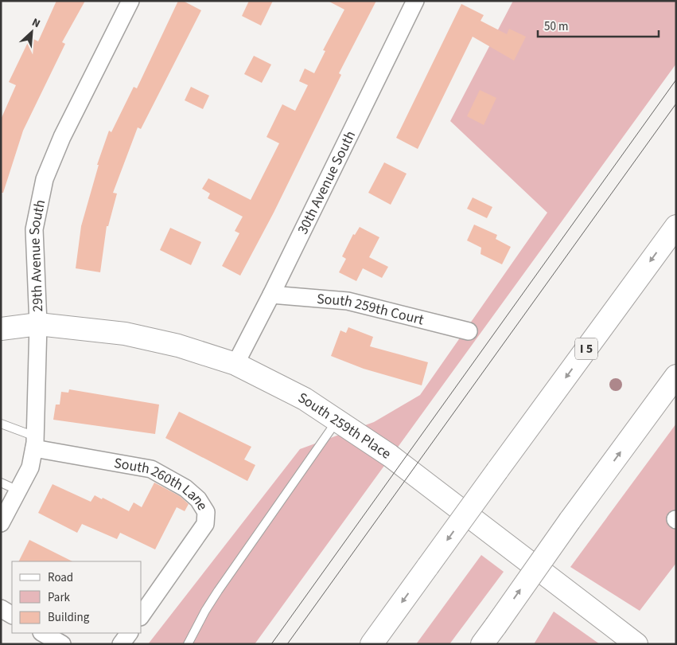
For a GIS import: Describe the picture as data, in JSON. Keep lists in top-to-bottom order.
{
  "streets": {
    "main road": ["I 5", "South 259th Place"],
    "street": [
      "30th Avenue South",
      "29th Avenue South",
      "South 259th Court",
      "South 260th Lane"
    ]
  },
  "crossings": [
    ["30th Avenue South", "South 259th Court"],
    ["30th Avenue South", "South 259th Place"],
    ["29th Avenue South", "South 259th Place"],
    ["29th Avenue South", "South 260th Lane"]
  ],
  "legend": ["Road", "Park", "Building"],
  "scale_bar": "50 m",
  "north": "top right"
}
